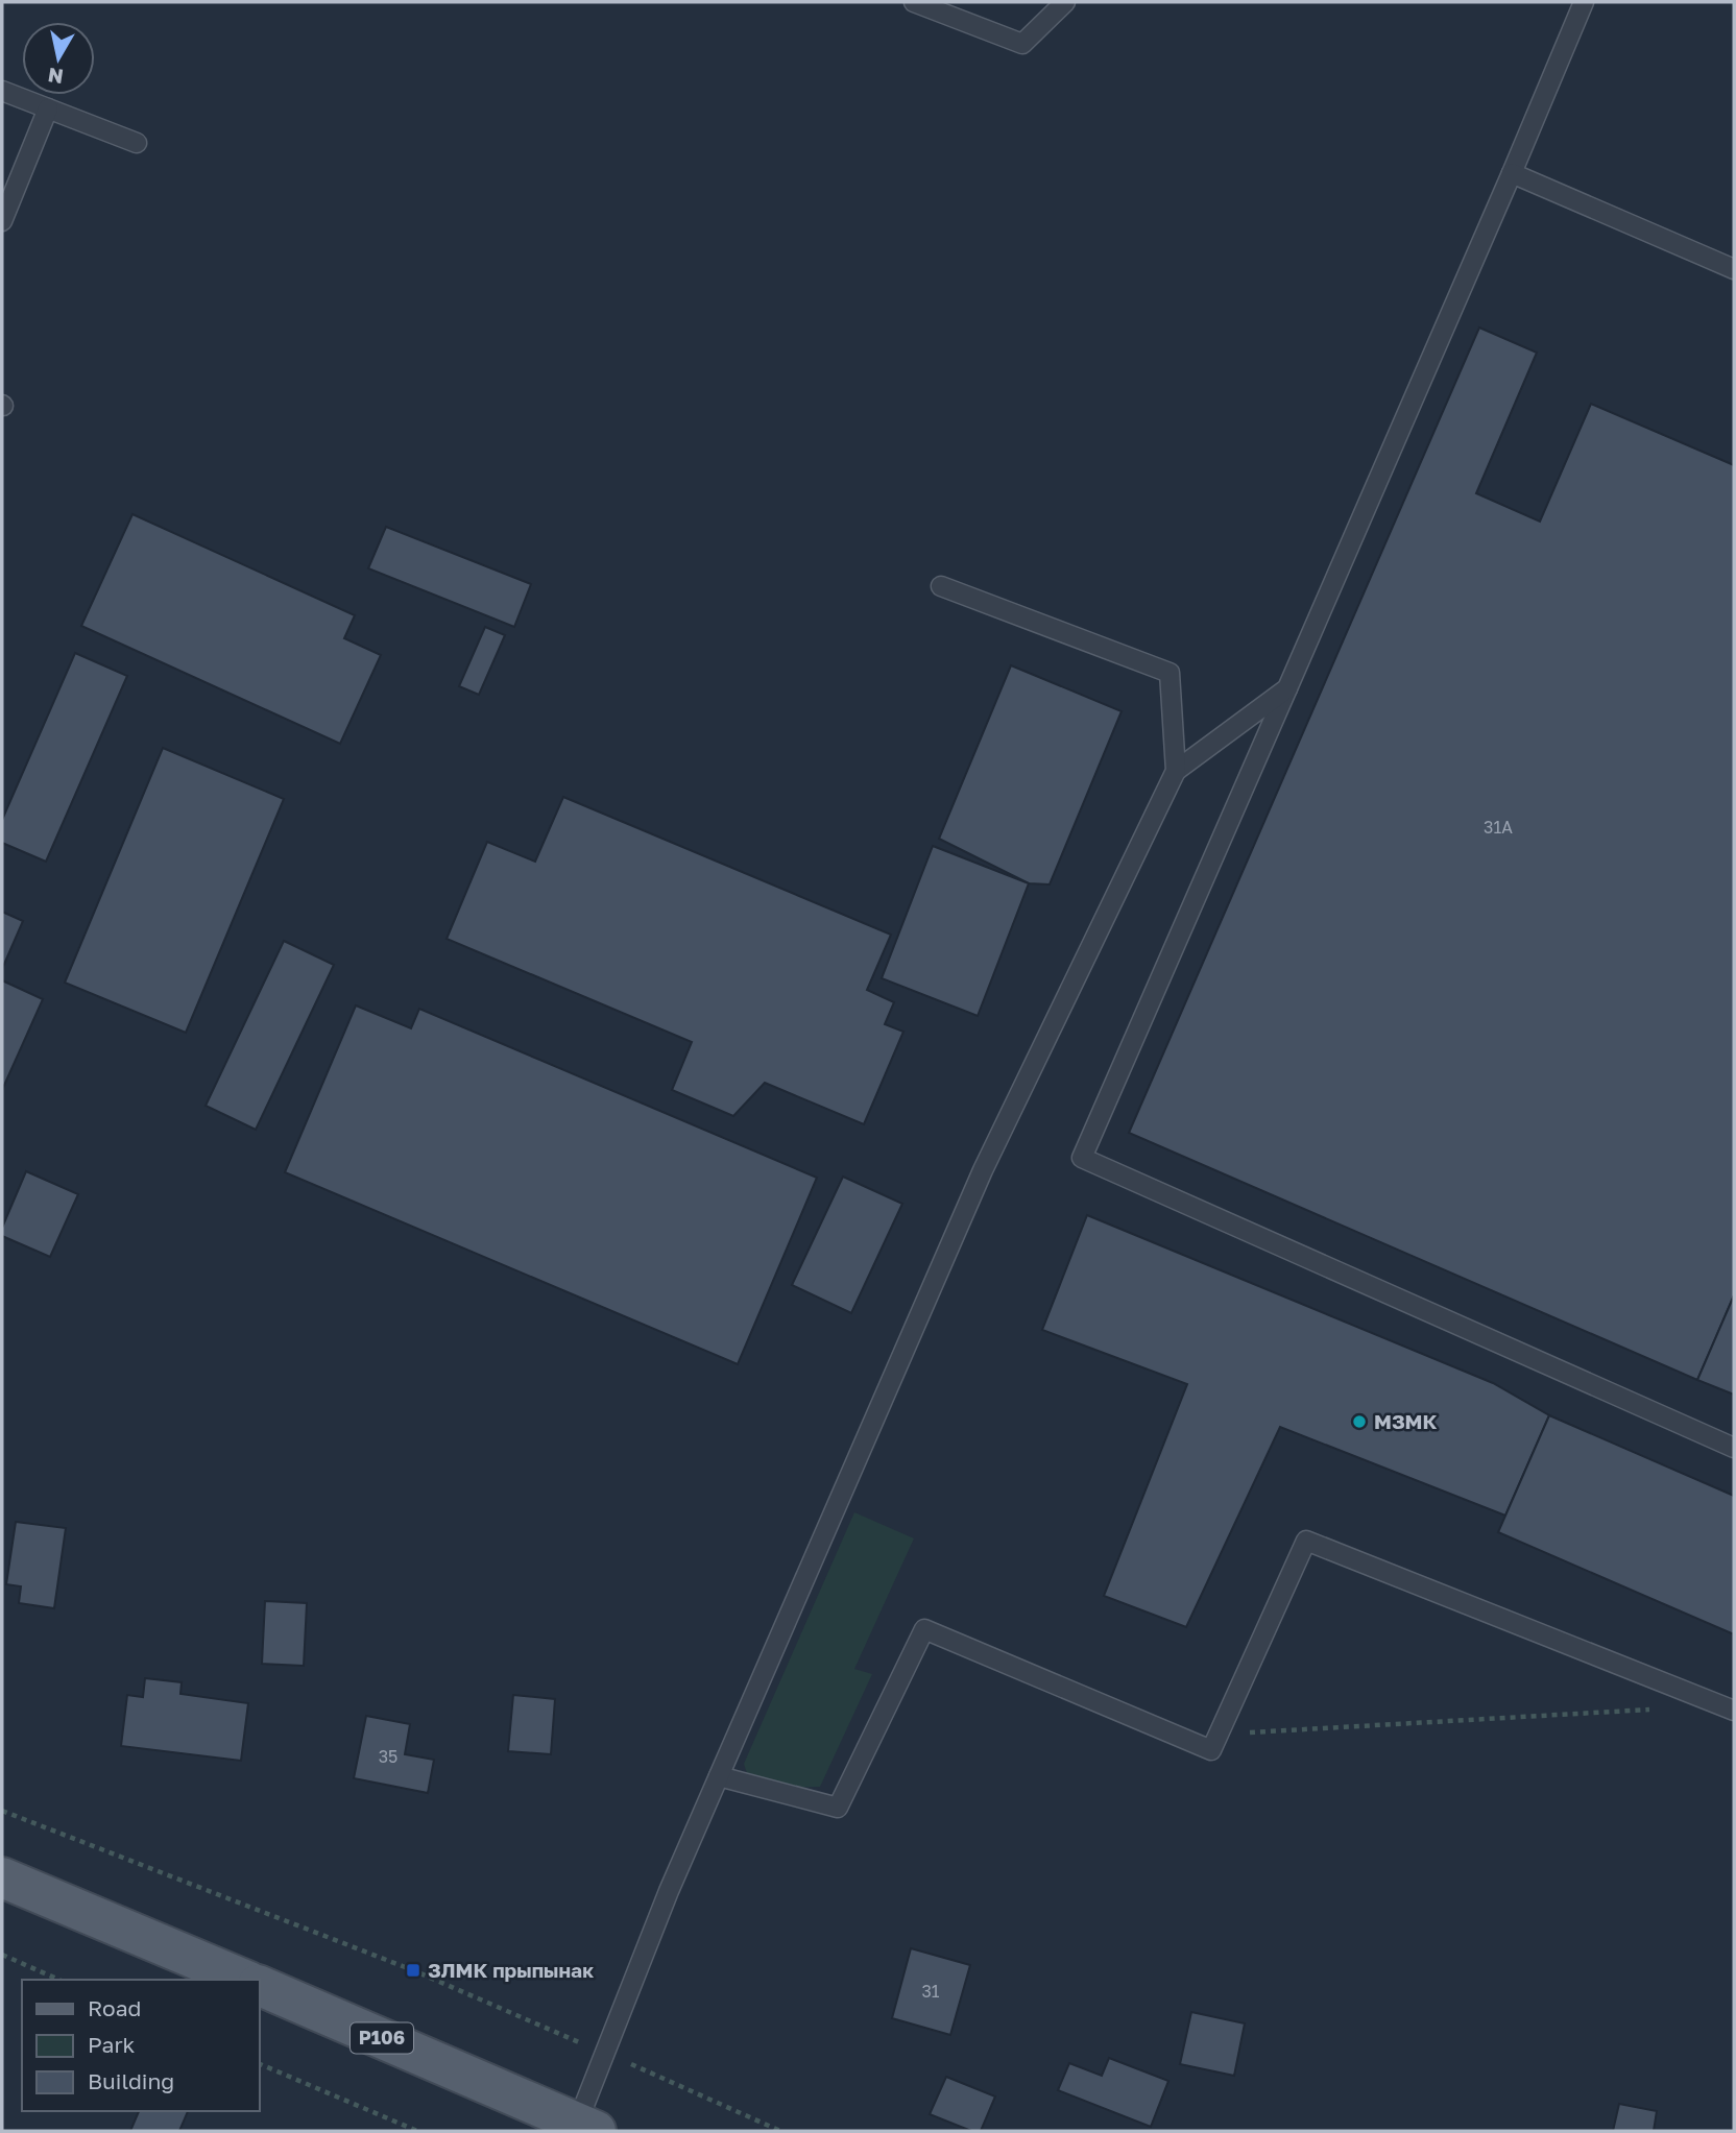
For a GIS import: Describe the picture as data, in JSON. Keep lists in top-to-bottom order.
{
  "streets": {
    "main road": ["Р106"]
  },
  "places": {
    "other": ["МЗМК"],
    "transit": ["ЗЛМК прыпынак"]
  },
  "house_numbers": ["31А", "35", "31"],
  "legend": ["Road", "Park", "Building"],
  "north": "bottom"
}
